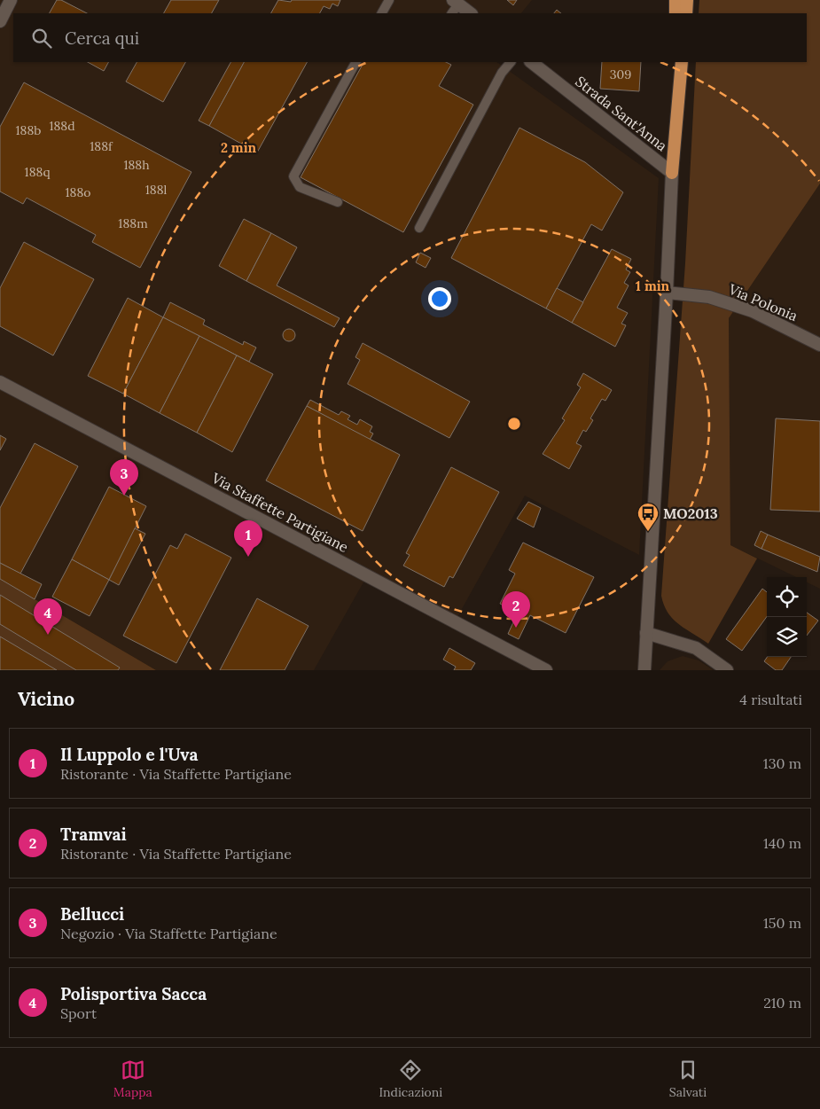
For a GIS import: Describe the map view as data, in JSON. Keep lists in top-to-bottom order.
{
  "streets": {
    "street": ["Strada Sant'Anna", "Via Polonia", "Via Staffette Partigiane"]
  },
  "places": {
    "bus stop": ["MO2013"]
  },
  "house_numbers": [
    "309",
    "188d",
    "188b",
    "188f",
    "188h",
    "188q",
    "188l",
    "188o",
    "188m"
  ],
  "page": {
    "search": "Cerca qui",
    "pins": [
      "3",
      "1",
      "2",
      "4"
    ],
    "heading": ["Vicino", "4 risultati"],
    "list": [
      {
        "mark": "1",
        "name": "Il Luppolo e l'Uva",
        "note": "Ristorante · Via Staffette Partigiane",
        "value": "130 m"
      },
      {
        "mark": "2",
        "name": "Tramvai",
        "note": "Ristorante · Via Staffette Partigiane",
        "value": "140 m"
      },
      {
        "mark": "3",
        "name": "Bellucci",
        "note": "Negozio · Via Staffette Partigiane",
        "value": "150 m"
      },
      {
        "mark": "4",
        "name": "Polisportiva Sacca",
        "note": "Sport",
        "value": "210 m"
      }
    ],
    "nav": ["Mappa", "Indicazioni", "Salvati"]
  },
  "rings": ["2 min", "1 min"]
}
